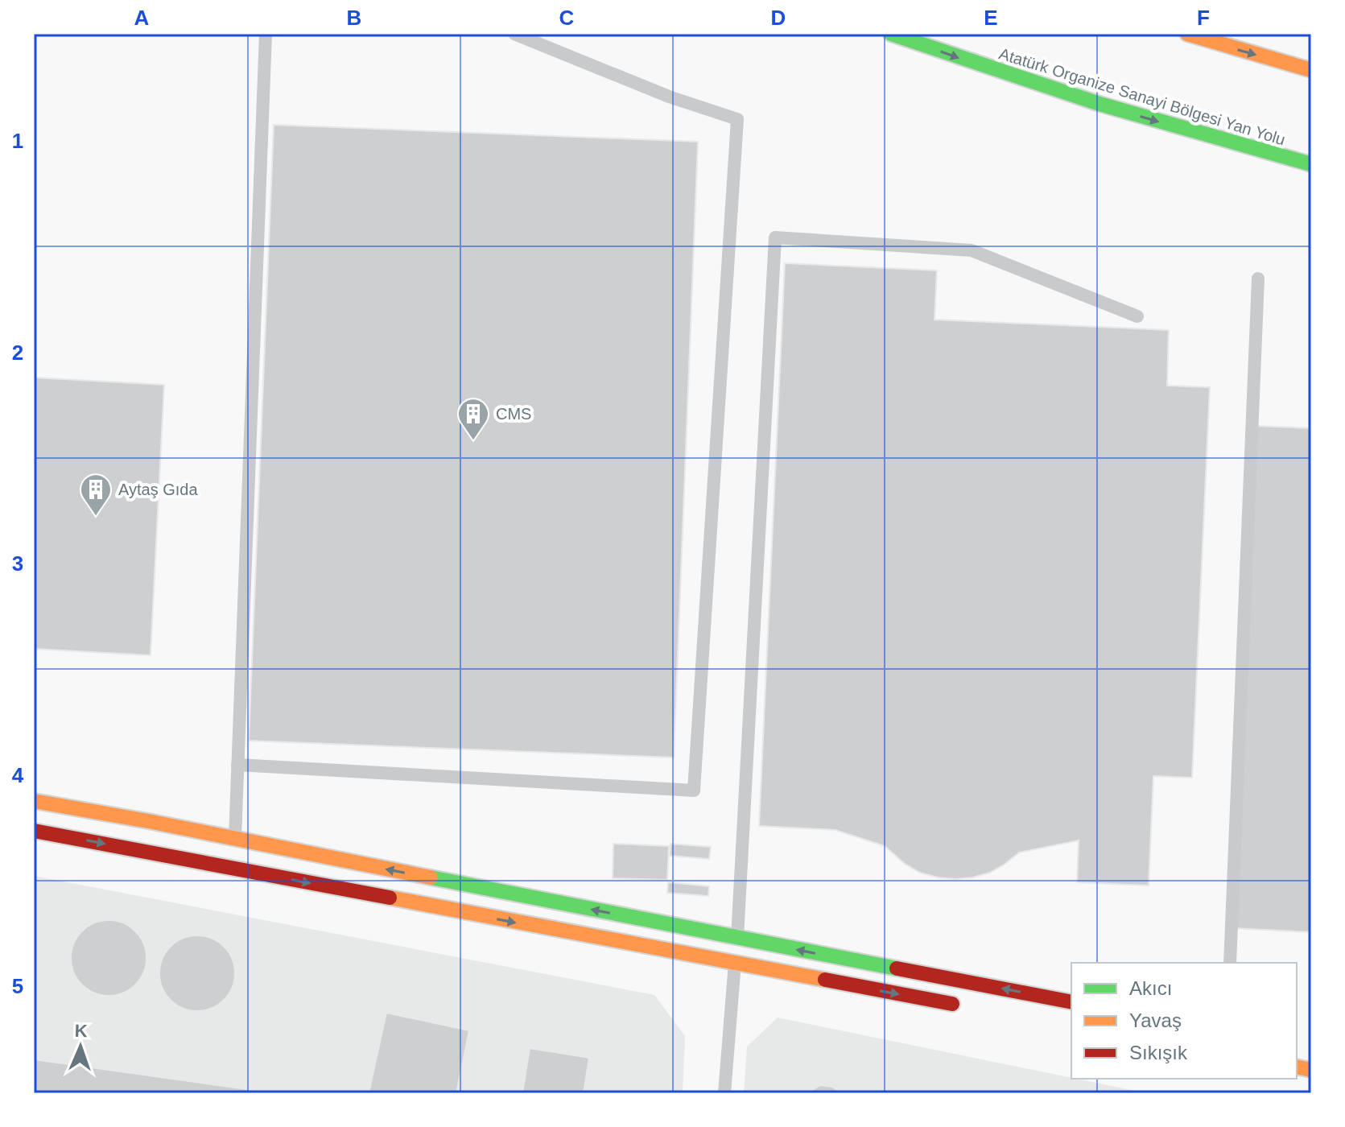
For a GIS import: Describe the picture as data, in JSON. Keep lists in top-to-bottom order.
{
  "streets": {
    "main road": ["Atatürk Organize Sanayi Bölgesi Yan Yolu"]
  },
  "one_way": ["Atatürk Organize Sanayi Bölgesi Yan Yolu"],
  "places": {
    "building": ["CMS", "Aytaş Gıda"]
  },
  "legend": ["Akıcı", "Yavaş", "Sıkışık"],
  "north": "top",
  "grid": {
    "columns": [
      "A",
      "B",
      "C",
      "D",
      "E",
      "F"
    ],
    "rows": [
      "1",
      "2",
      "3",
      "4",
      "5"
    ]
  }
}
